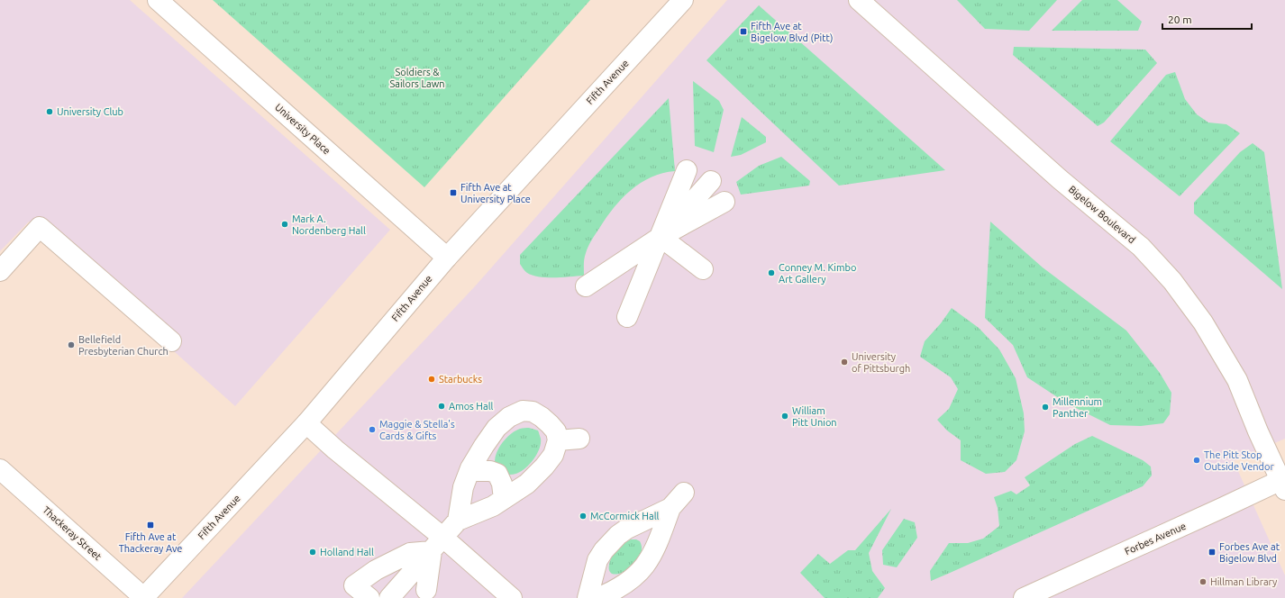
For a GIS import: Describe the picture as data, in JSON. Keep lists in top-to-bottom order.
{
  "streets": {
    "main road": [
      "Fifth Avenue",
      "University Place",
      "Bigelow Boulevard",
      "Thackeray Street",
      "Forbes Avenue"
    ]
  },
  "crossings": [
    ["Fifth Avenue", "University Place"],
    ["Fifth Avenue", "Thackeray Street"],
    ["Bigelow Boulevard", "Forbes Avenue"]
  ],
  "parks": ["Soldiers & Sailors Lawn"],
  "places": {
    "transit": [
      "Fifth Ave at Bigelow Blvd (Pitt)",
      "Fifth Ave at University Place",
      "Fifth Ave at Thackeray Ave",
      "Forbes Ave at Bigelow Blvd"
    ],
    "other": [
      "University Club",
      "Mark A. Nordenberg Hall",
      "Conney M. Kimbo Art Gallery",
      "Bellefield Presbyterian Church",
      "University of Pittsburgh",
      "Starbucks",
      "Amos Hall",
      "Millennium Panther",
      "William Pitt Union",
      "Maggie & Stella's Cards & Gifts",
      "The Pitt Stop Outside Vendor",
      "McCormick Hall",
      "Holland Hall",
      "Hillman Library"
    ]
  },
  "scale_bar": "20 m"
}
